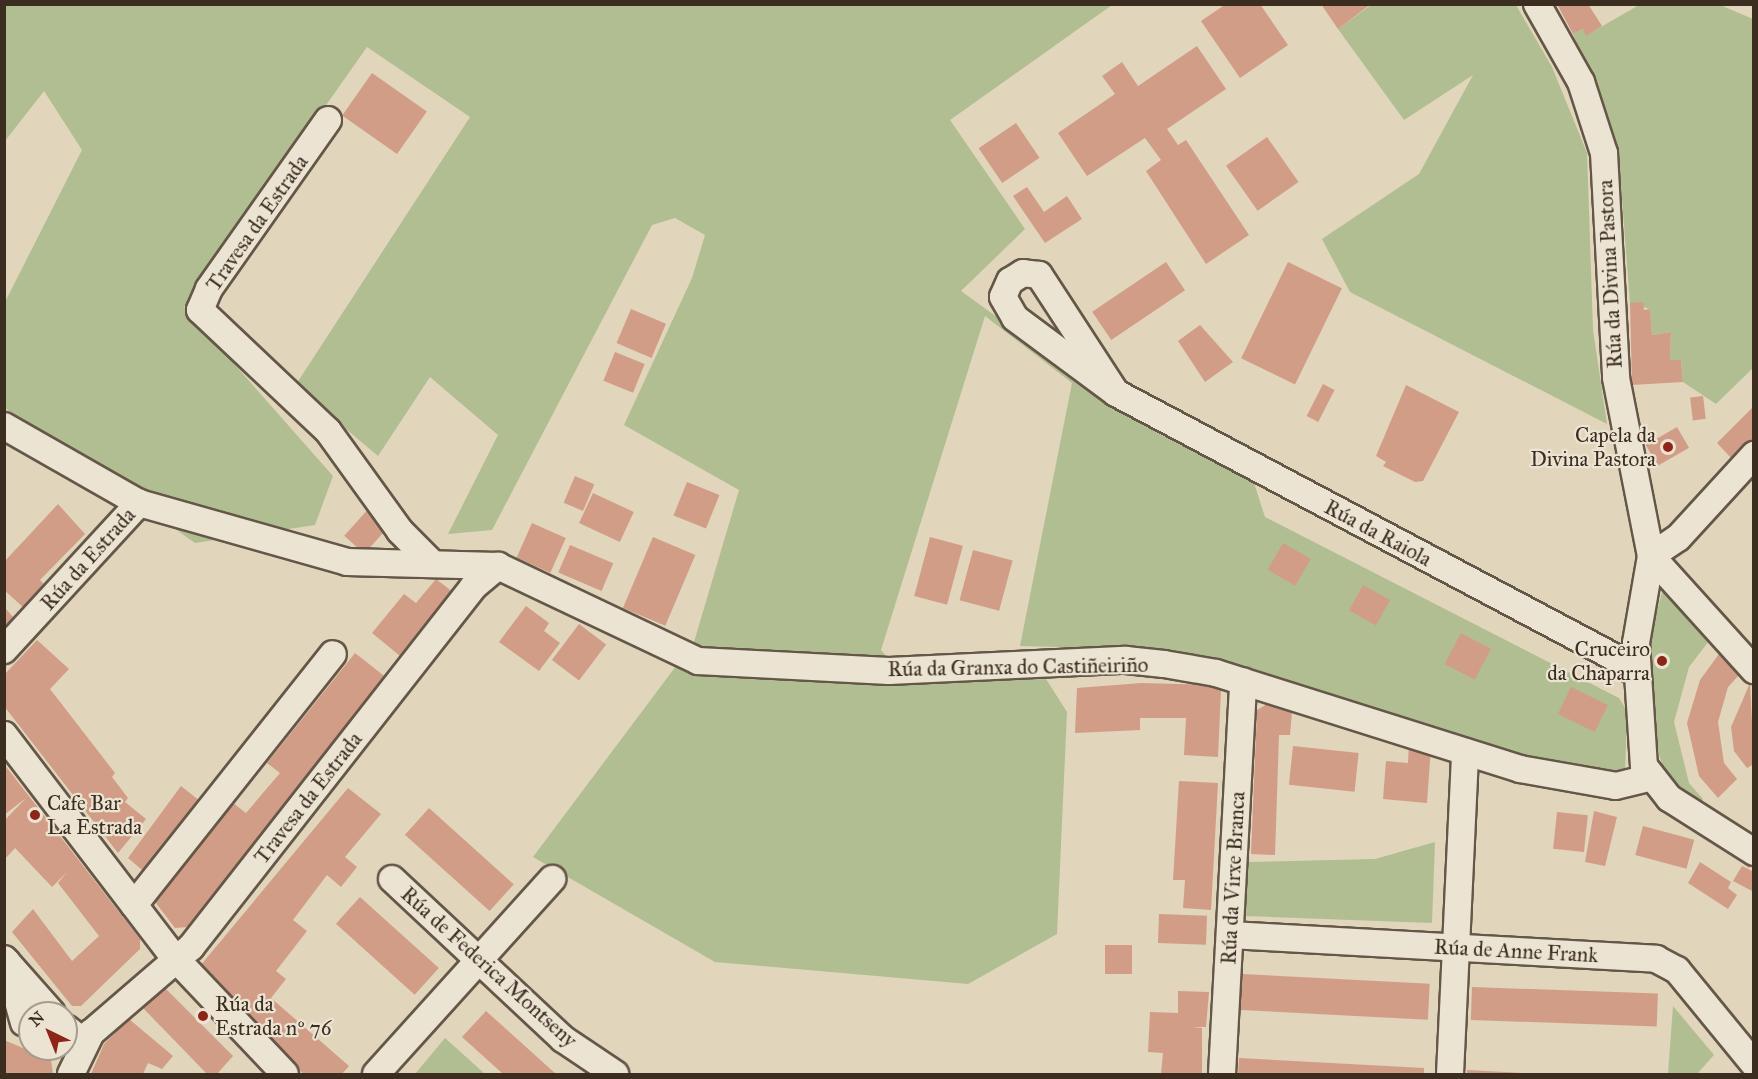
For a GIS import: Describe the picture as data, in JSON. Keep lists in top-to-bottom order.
{
  "streets": {
    "street": [
      "Travesa da Estrada",
      "Rúa da Divina Pastora",
      "Rúa da Raiola",
      "Rúa da Estrada",
      "Rúa da Granxa do Castiñeiriño",
      "Rúa da Virxe Branca",
      "Rúa de Anne Frank",
      "Rúa de Federica Montseny"
    ]
  },
  "crossings": [
    ["Travesa da Estrada", "Rúa da Granxa do Castiñeiriño"],
    ["Rúa da Divina Pastora", "Rúa da Raiola"],
    ["Rúa da Divina Pastora", "Rúa da Granxa do Castiñeiriño"],
    ["Rúa da Granxa do Castiñeiriño", "Rúa da Virxe Branca"],
    ["Rúa da Virxe Branca", "Rúa de Anne Frank"]
  ],
  "places": [
    "Capela da Divina Pastora",
    "Cruceiro da Chaparra",
    "Cafe Bar La Estrada",
    "Rúa da Estrada nº 76"
  ],
  "north": "top left"
}
